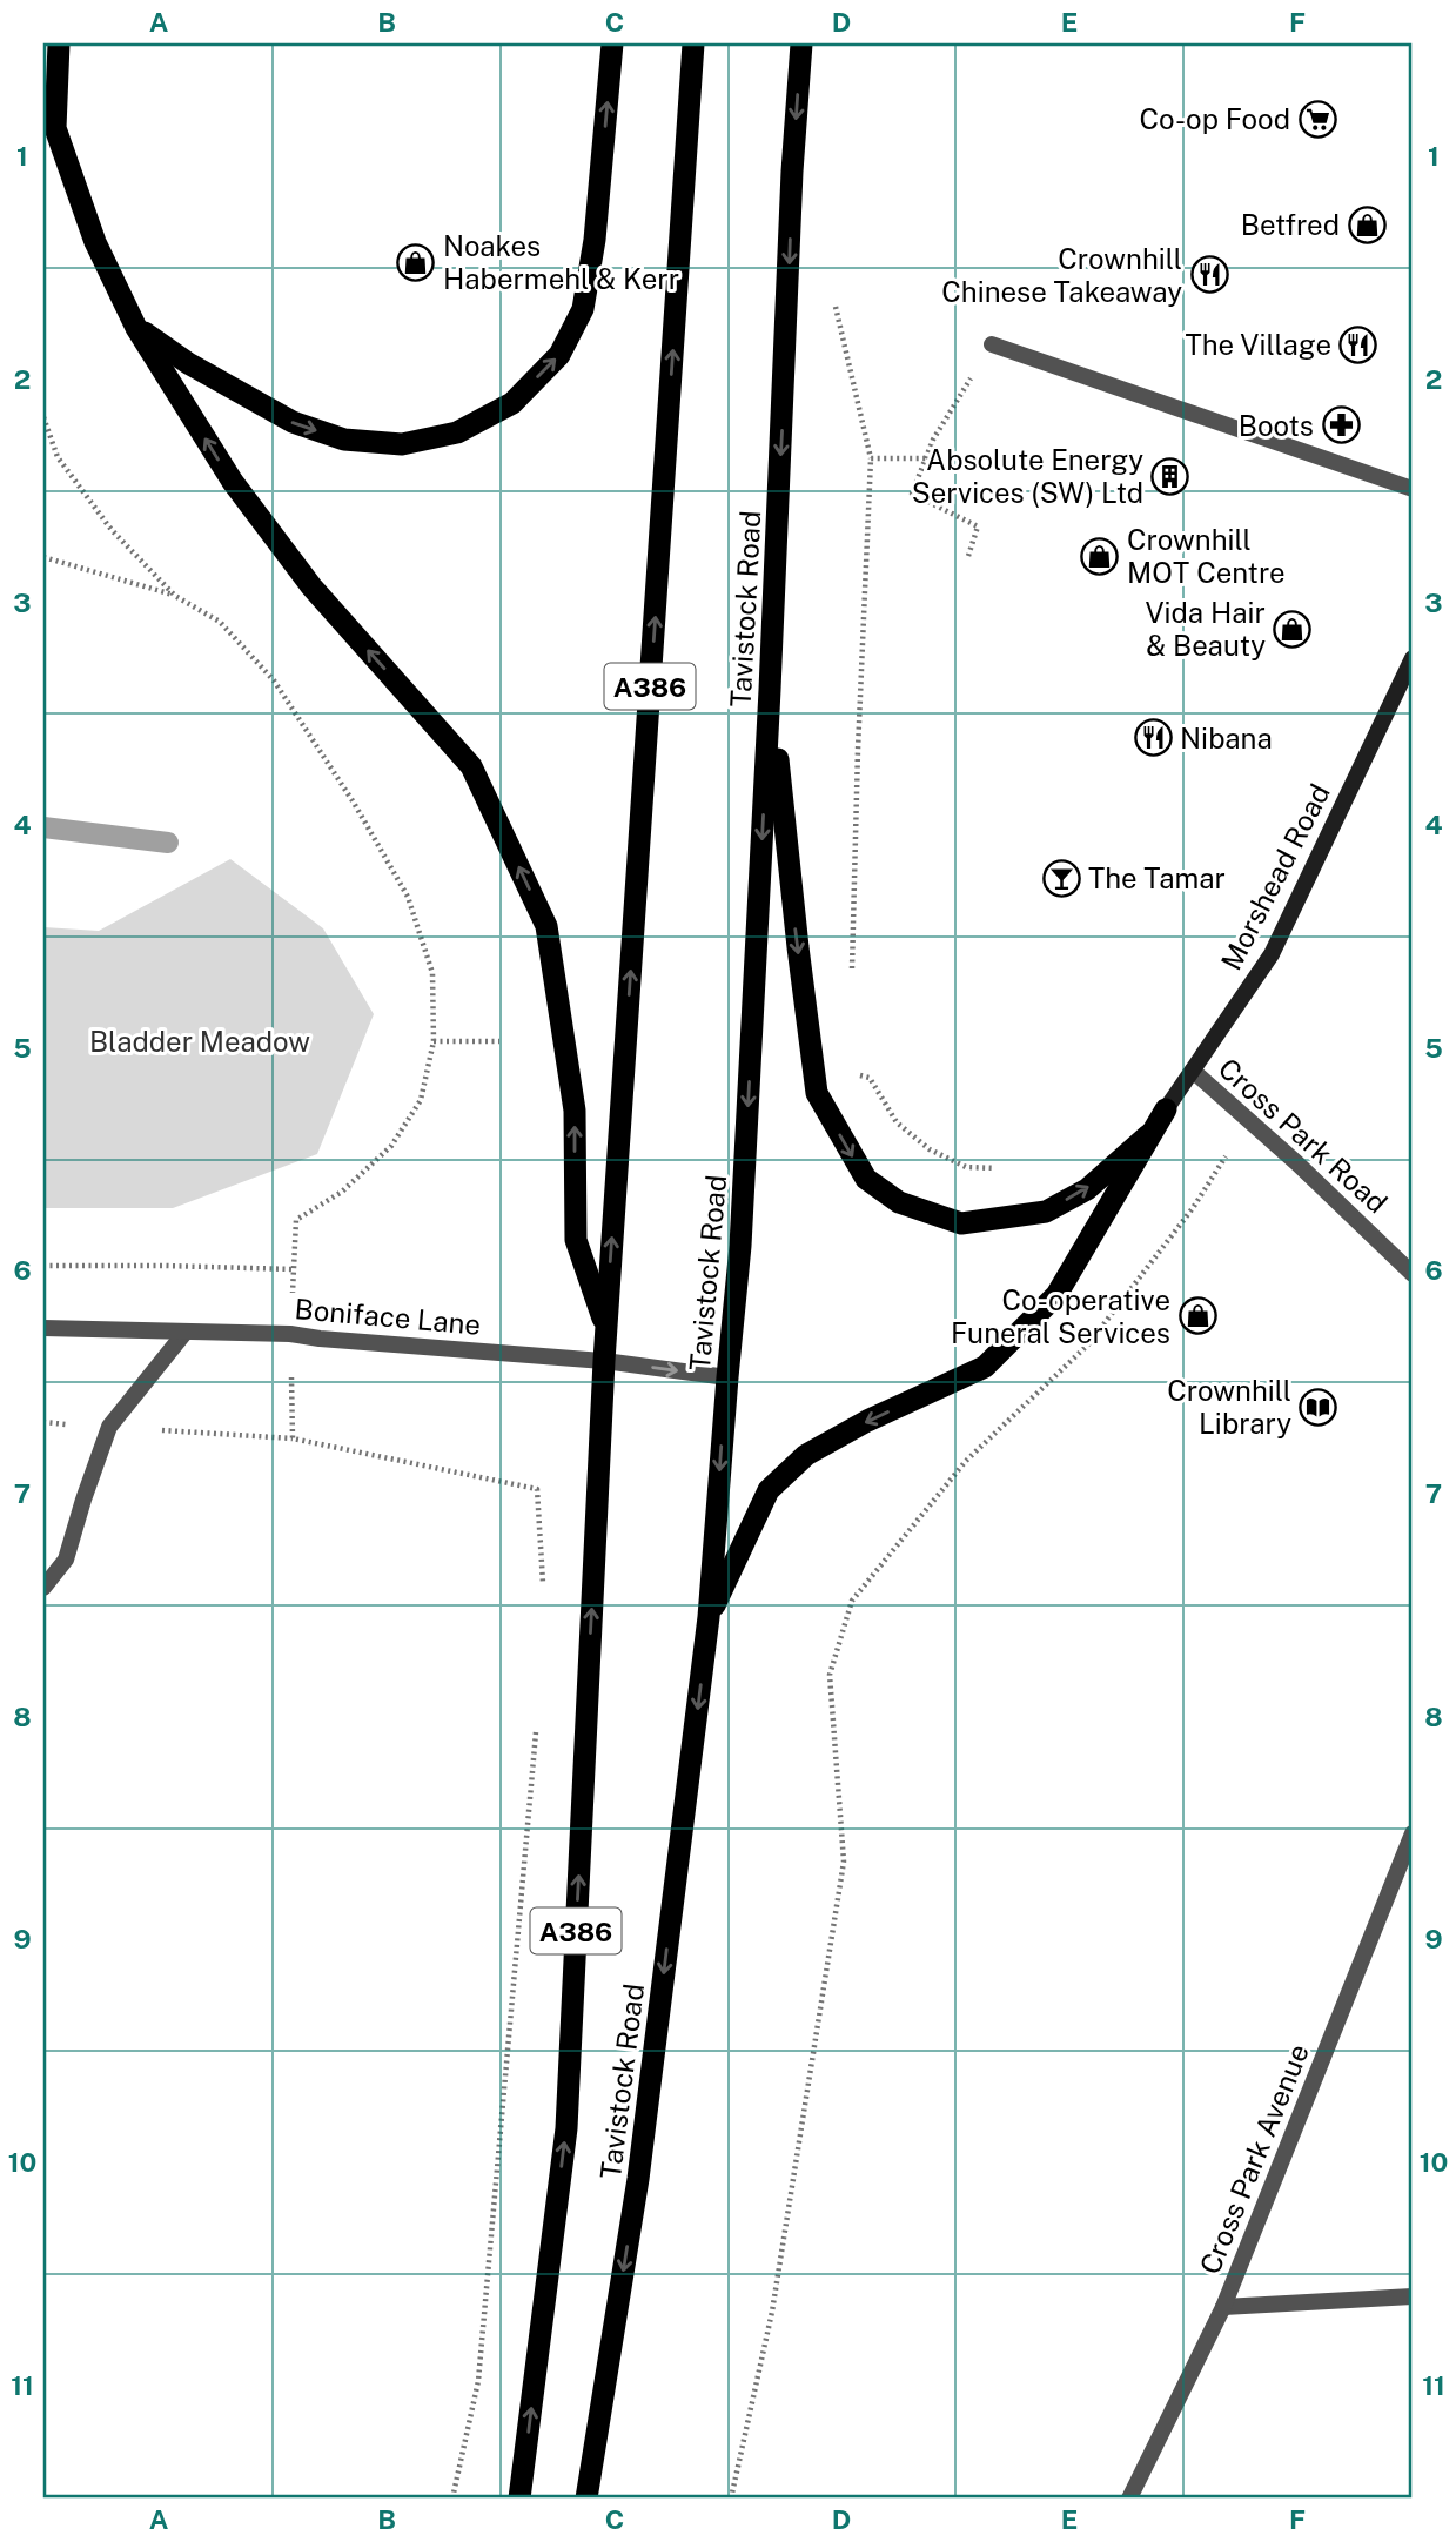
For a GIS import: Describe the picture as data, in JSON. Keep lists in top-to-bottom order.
{
  "streets": {
    "highway": ["Tavistock Road", "A386"],
    "main road": ["Morshead Road"],
    "street": ["Cross Park Road", "Boniface Lane", "Cross Park Avenue"]
  },
  "crossings": [
    ["Tavistock Road", "Boniface Lane"],
    ["Morshead Road", "Cross Park Road"]
  ],
  "parks": ["Bladder Meadow"],
  "places": {
    "supermarket": ["Co-op Food"],
    "shop": [
      "Betfred",
      "Noakes Habermehl & Kerr",
      "Crownhill MOT Centre",
      "Vida Hair & Beauty",
      "Co-operative Funeral Services"
    ],
    "restaurant": ["Crownhill Chinese Takeaway", "The Village", "Nibana"],
    "pharmacy": ["Boots"],
    "building": ["Absolute Energy Services (SW) Ltd"],
    "bar": ["The Tamar"],
    "library": ["Crownhill Library"]
  },
  "grid": {
    "columns": [
      "A",
      "B",
      "C",
      "D",
      "E",
      "F"
    ],
    "rows": [
      "1",
      "2",
      "3",
      "4",
      "5",
      "6",
      "7",
      "8",
      "9",
      "10",
      "11"
    ]
  }
}
